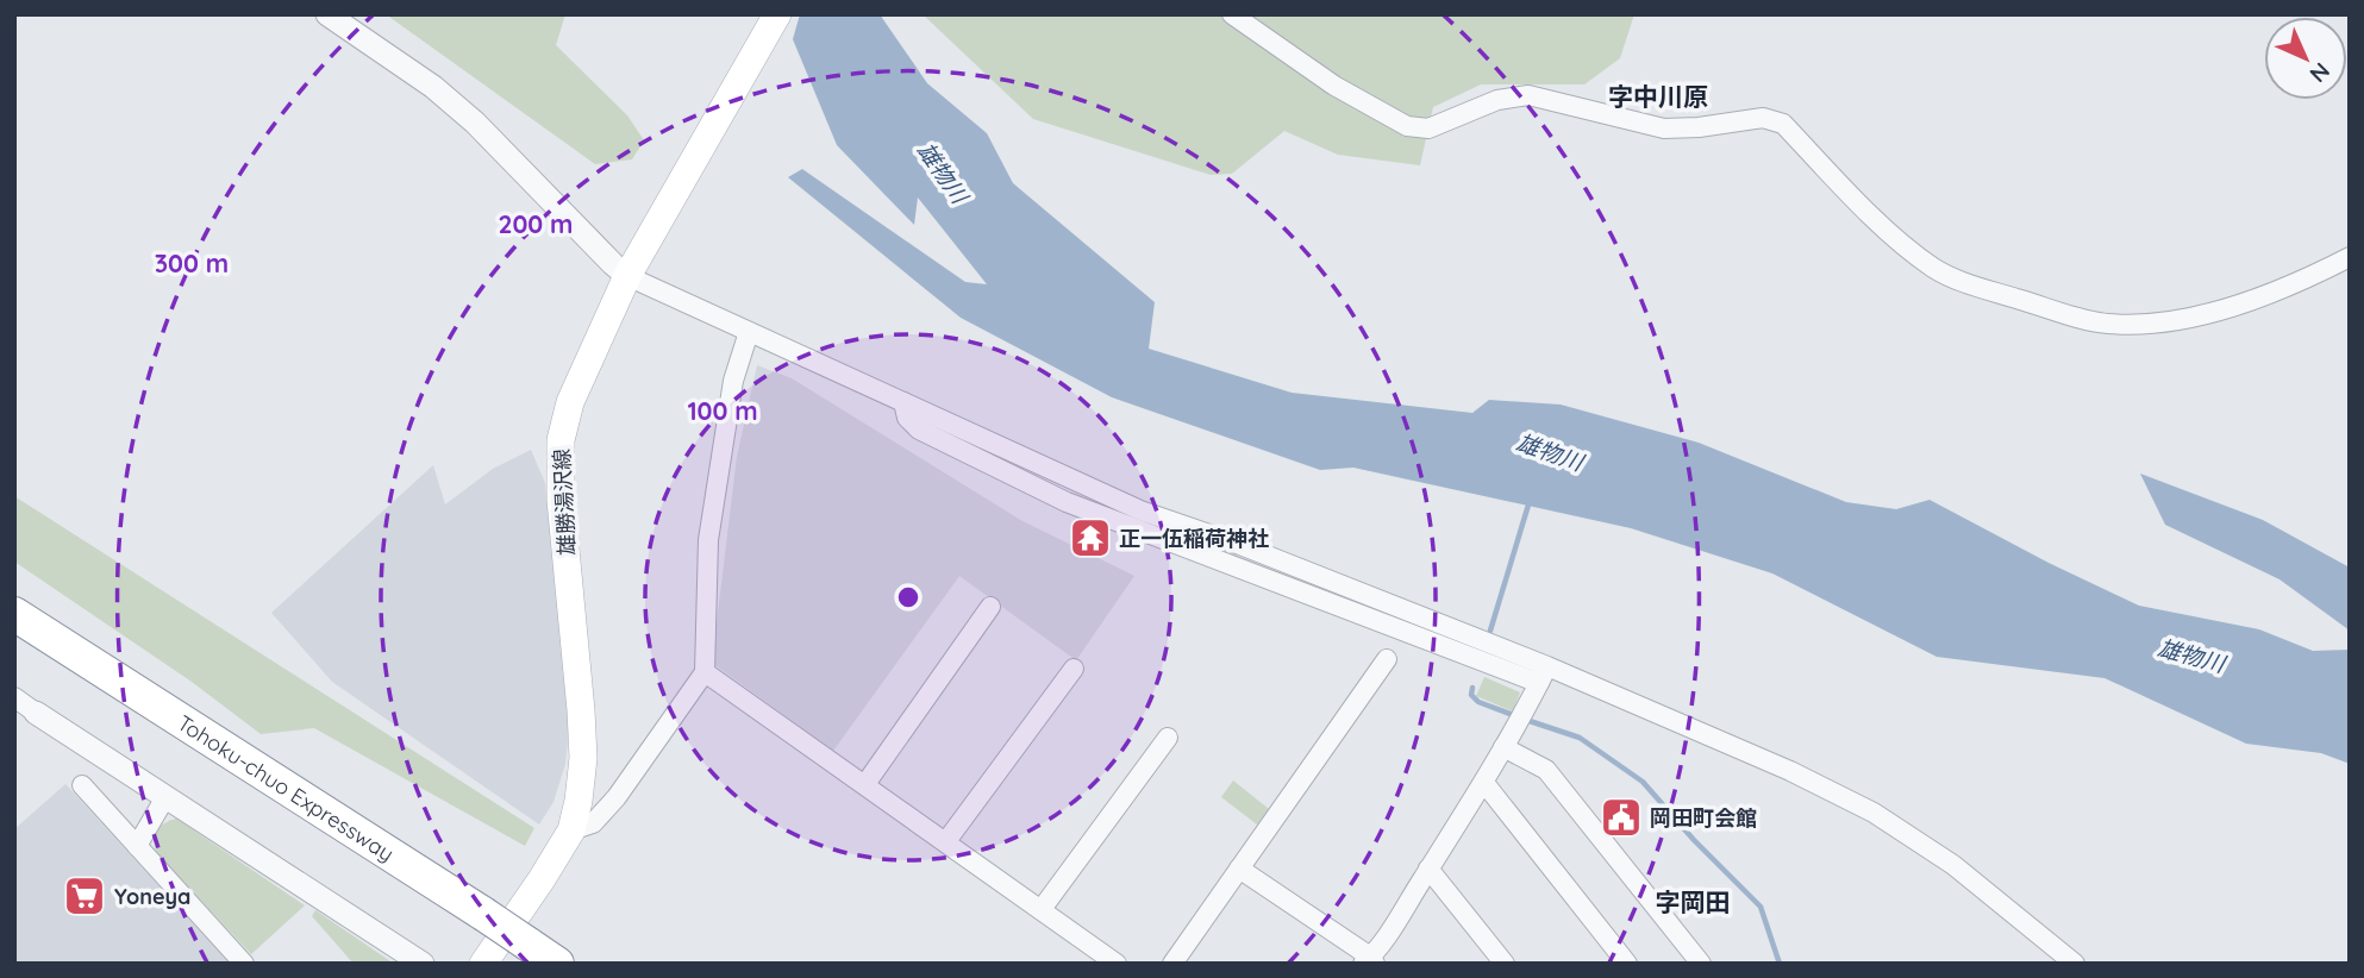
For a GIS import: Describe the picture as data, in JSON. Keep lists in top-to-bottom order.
{
  "streets": {
    "highway": ["Tohoku-chuo Expressway"],
    "main road": ["雄勝湯沢線"]
  },
  "districts": ["字中川原", "字岡田"],
  "water": ["雄物川"],
  "places": {
    "temple": ["正一伍稲荷神社"],
    "public building": ["岡田町会館"],
    "supermarket": ["Yoneya"]
  },
  "north": "bottom right",
  "rings": ["200 m", "300 m", "100 m"]
}
